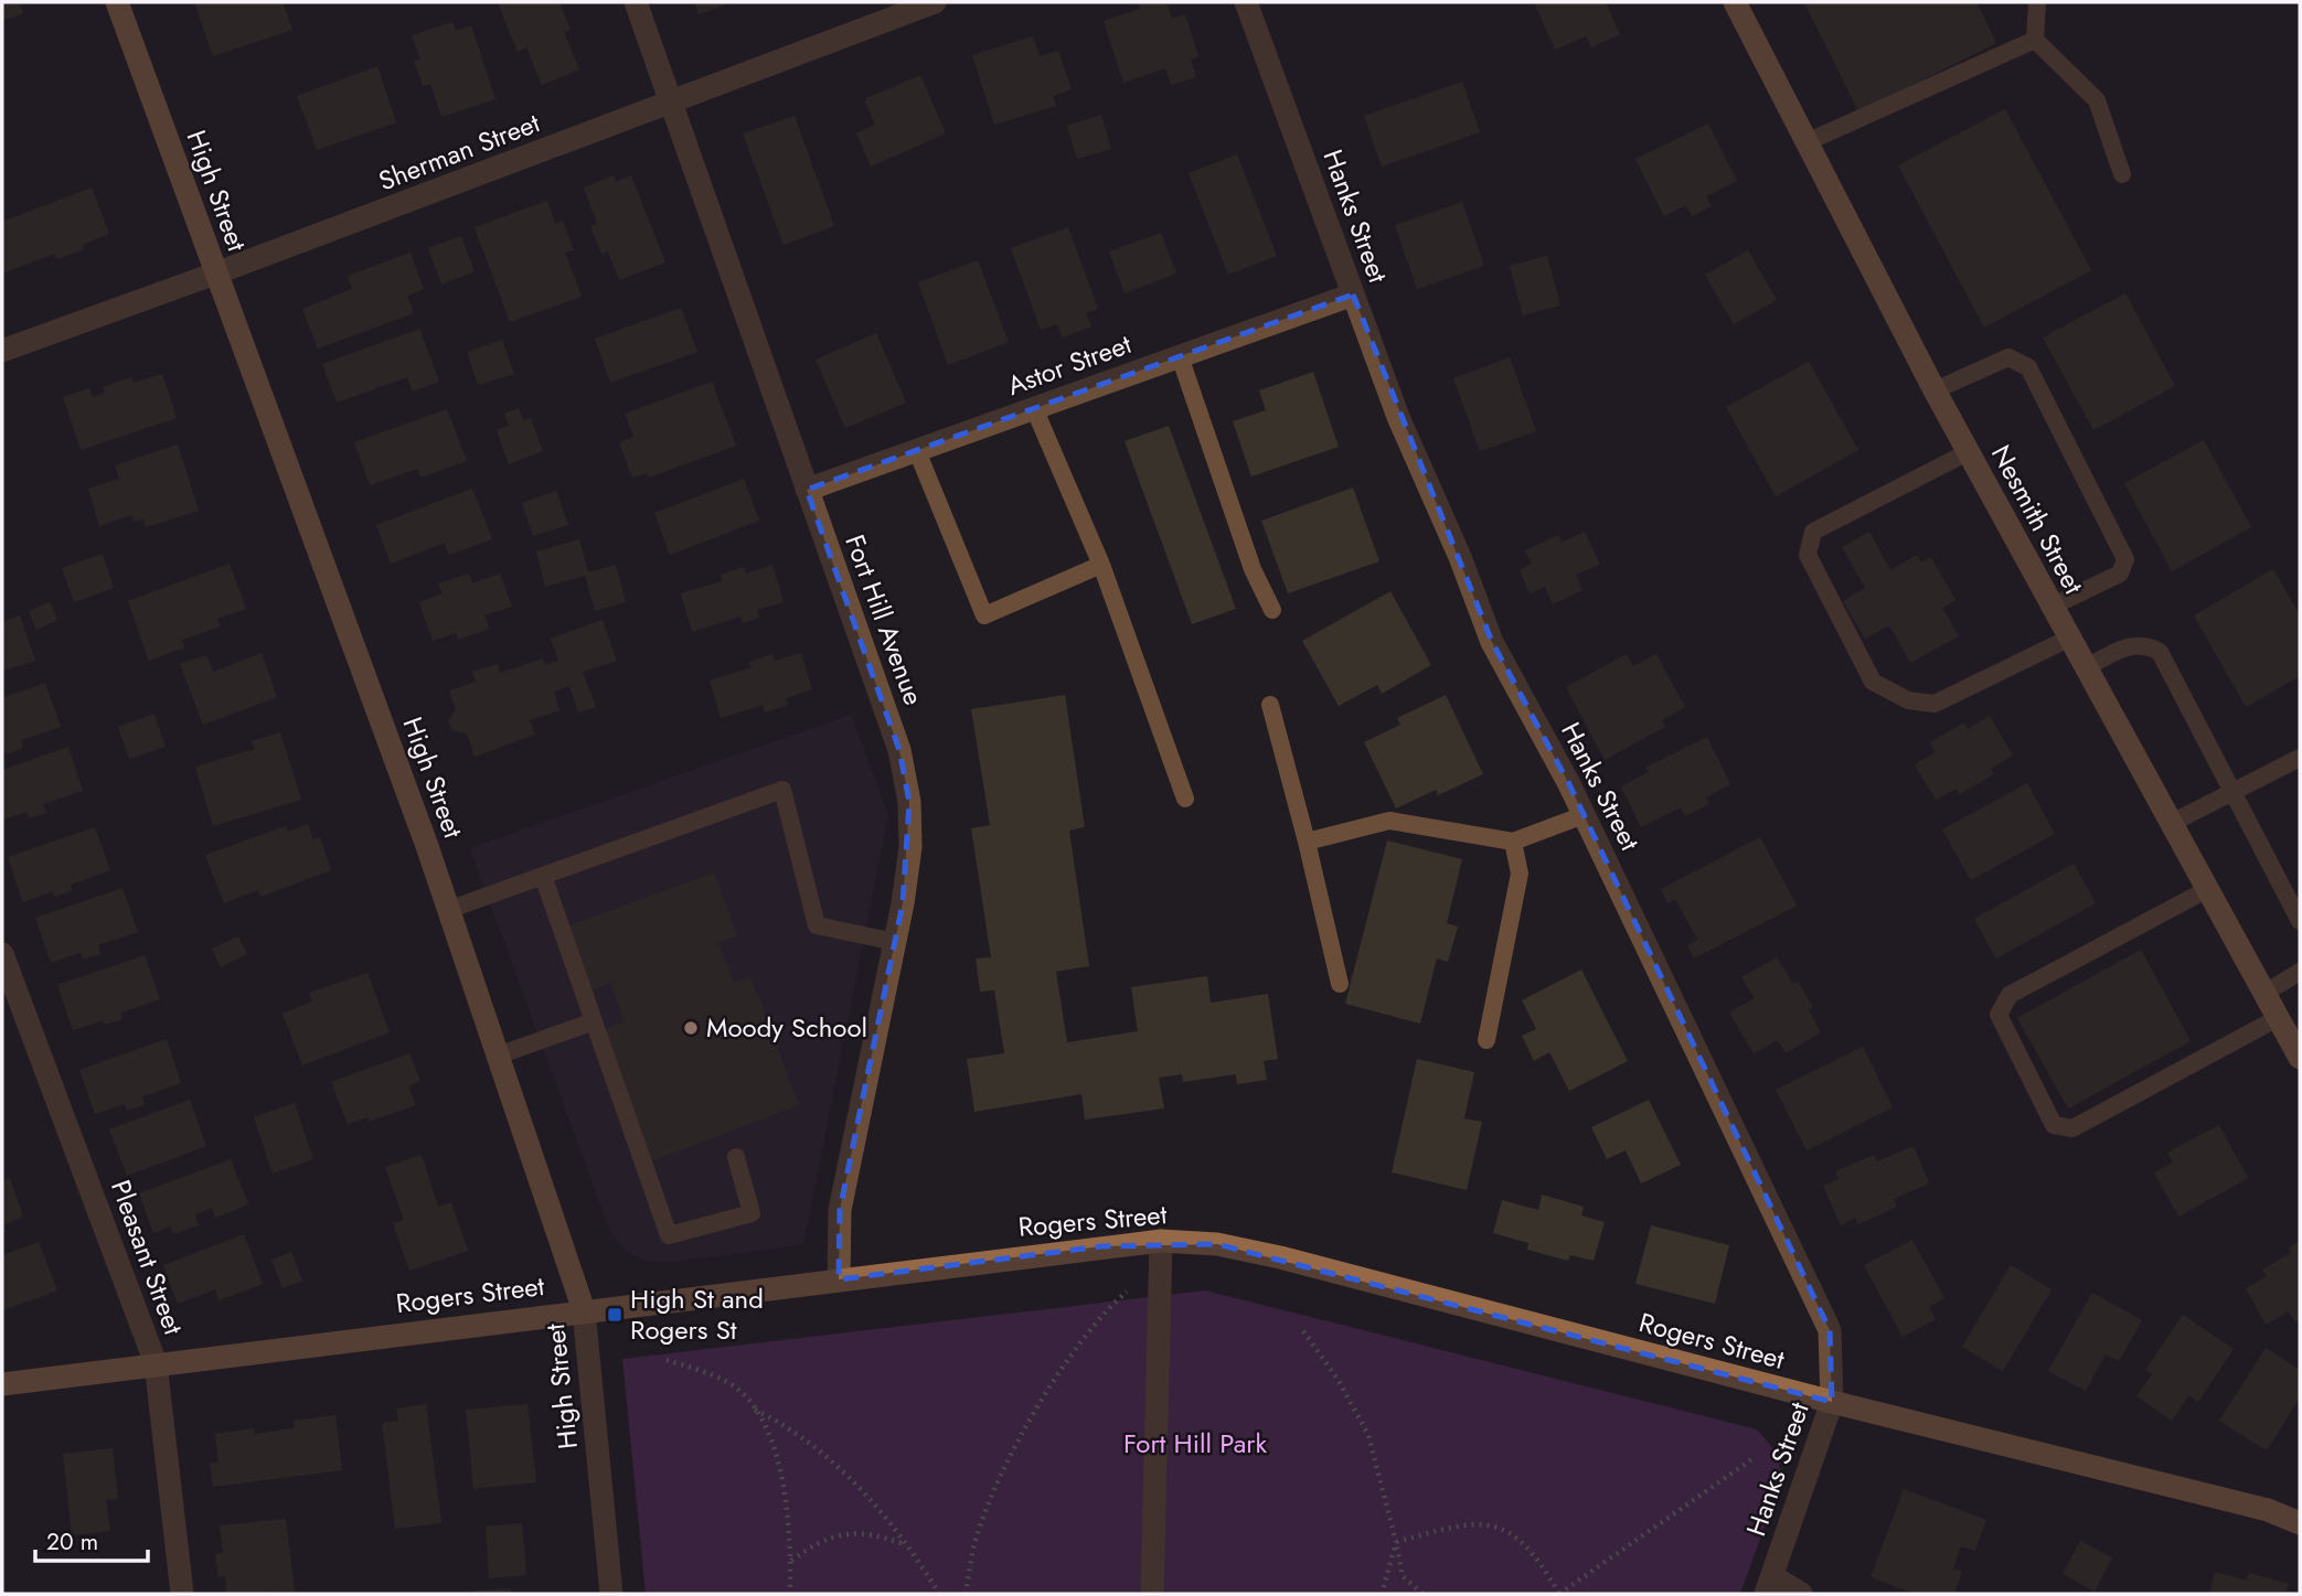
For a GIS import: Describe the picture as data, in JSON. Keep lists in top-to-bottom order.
{
  "streets": {
    "street": [
      "Sherman Street",
      "High Street",
      "Hanks Street",
      "Astor Street",
      "Nesmith Street",
      "Fort Hill Avenue",
      "Rogers Street",
      "Pleasant Street"
    ]
  },
  "crossings": [
    ["Sherman Street", "High Street"],
    ["Sherman Street", "Fort Hill Avenue"],
    ["High Street", "Rogers Street"],
    ["Hanks Street", "Astor Street"],
    ["Hanks Street", "Rogers Street"],
    ["Astor Street", "Fort Hill Avenue"],
    ["Fort Hill Avenue", "Rogers Street"],
    ["Rogers Street", "Pleasant Street"]
  ],
  "parks": ["Fort Hill Park"],
  "places": {
    "other": ["Moody School"],
    "transit": ["High St and Rogers St"]
  },
  "scale_bar": "20 m"
}
